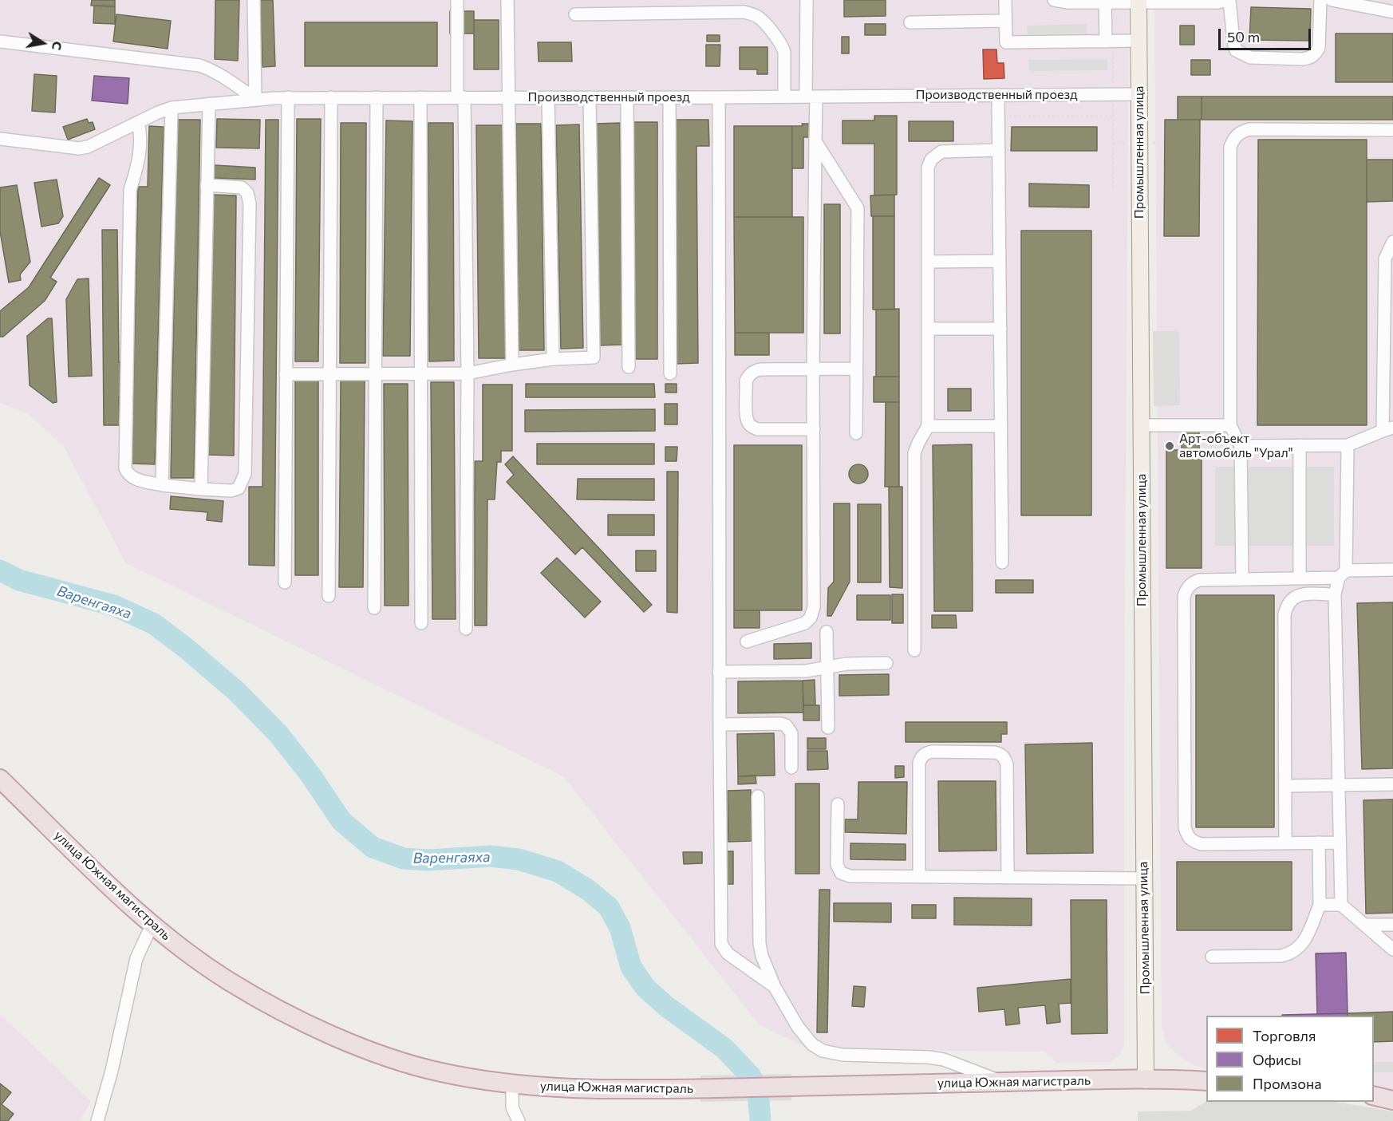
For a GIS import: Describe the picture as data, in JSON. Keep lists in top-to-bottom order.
{
  "streets": {
    "highway": ["улица Южная магистраль"],
    "main road": ["Промышленная улица"],
    "street": ["Производственный проезд"]
  },
  "crossings": [
    ["Производственный проезд", "Промышленная улица"],
    ["Промышленная улица", "улица Южная магистраль"]
  ],
  "water": ["Варенгаяха"],
  "places": ["Арт-объект автомобиль \"Урал\""],
  "legend": ["Торговля", "Офисы", "Промзона"],
  "scale_bar": "50 m",
  "north": "right"
}
